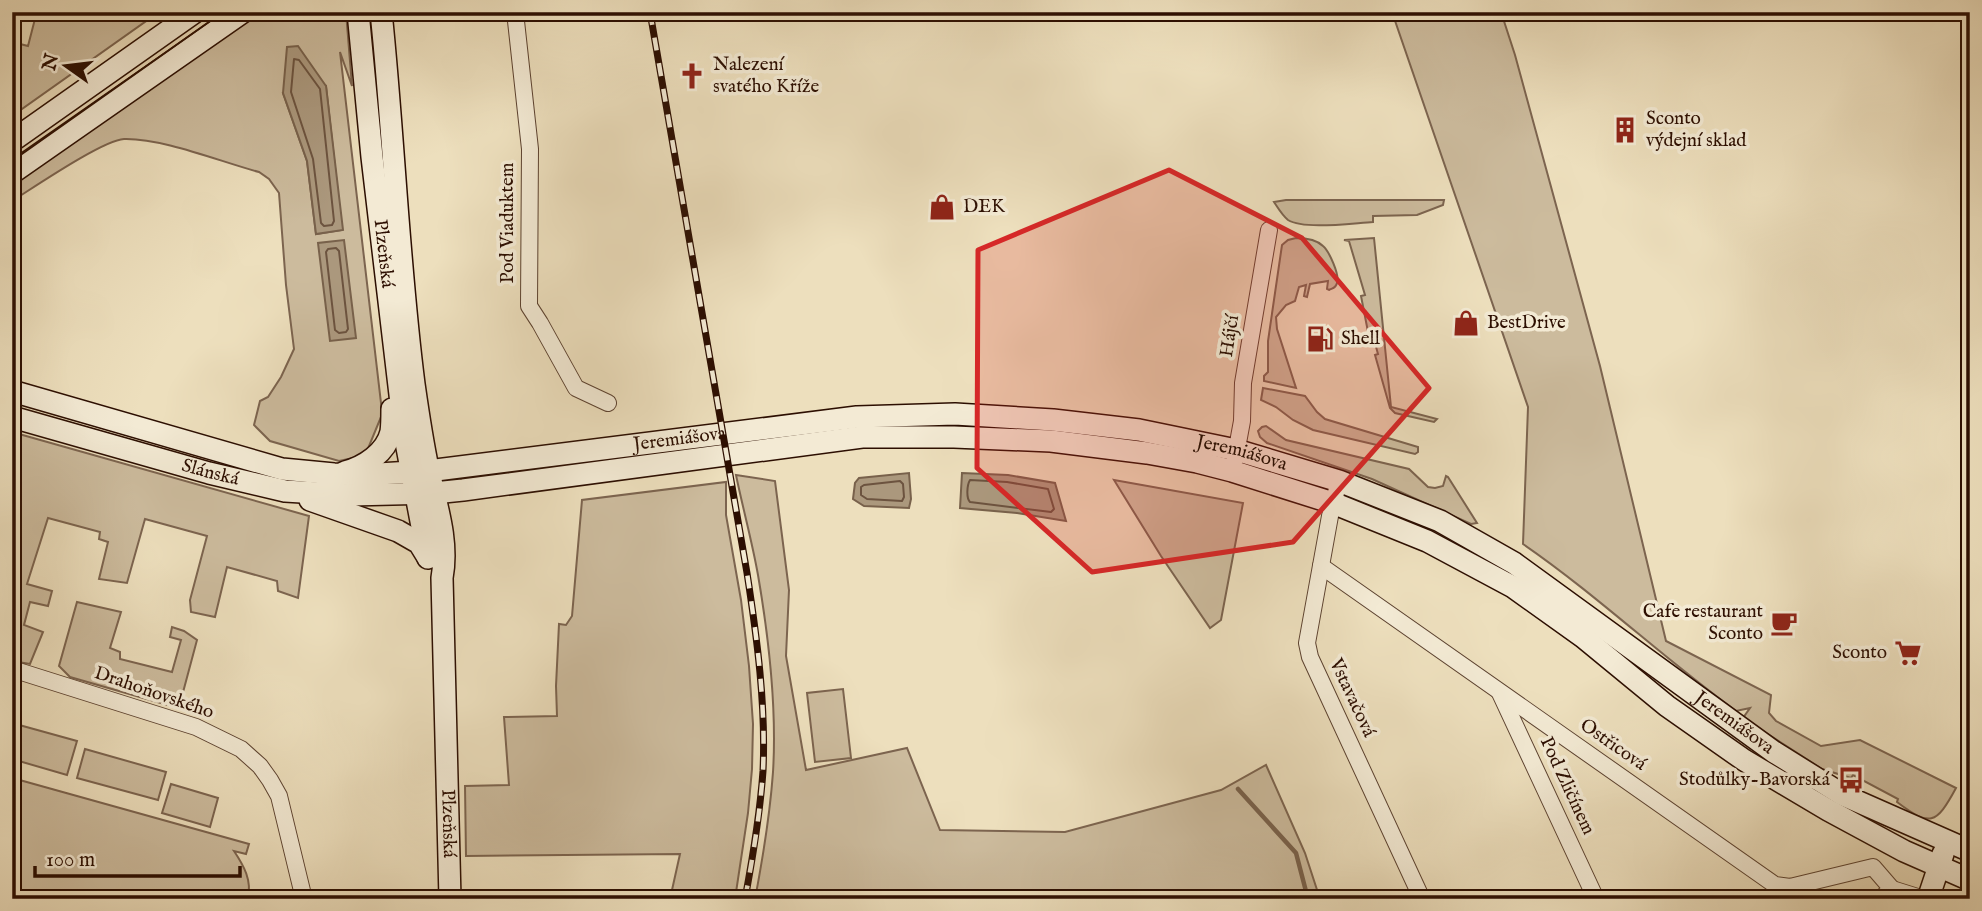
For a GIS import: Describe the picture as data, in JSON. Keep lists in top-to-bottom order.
{
  "streets": {
    "main road": ["Plzeňská", "Jeremiášova", "Slánská"],
    "street": [
      "Pod Viaduktem",
      "Hájčí",
      "Drahoňovského",
      "Vstavačová",
      "Ostřicová",
      "Pod Zličínem"
    ]
  },
  "crossings": [
    ["Plzeňská", "Jeremiášova"],
    ["Plzeňská", "Slánská"],
    ["Hájčí", "Jeremiášova"],
    ["Jeremiášova", "Slánská"],
    ["Jeremiášova", "Vstavačová"],
    ["Vstavačová", "Ostřicová"],
    ["Ostřicová", "Pod Zličínem"]
  ],
  "places": {
    "church": ["Nalezení svatého Kříže"],
    "building": ["Sconto výdejní sklad"],
    "shop": ["DEK", "BestDrive"],
    "fuel station": ["Shell"],
    "cafe": ["Cafe restaurant Sconto"],
    "supermarket": ["Sconto"],
    "bus stop": ["Stodůlky-Bavorská"]
  },
  "scale_bar": "100 m",
  "north": "left"
}
